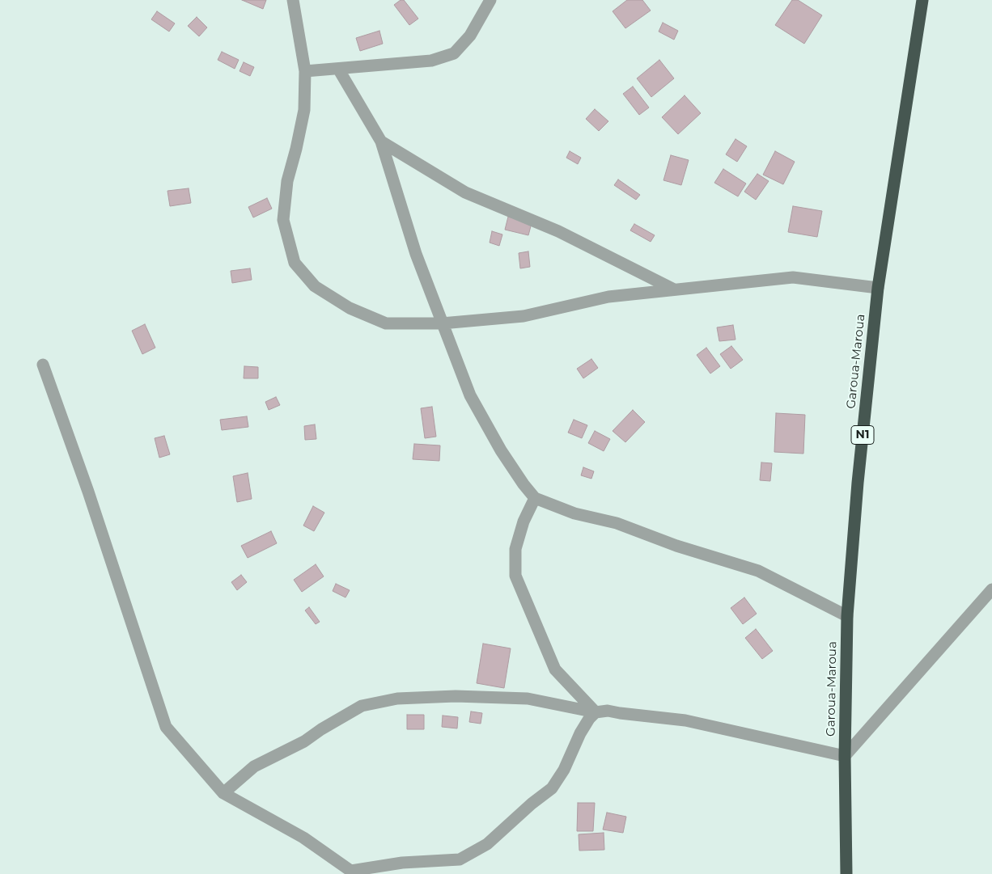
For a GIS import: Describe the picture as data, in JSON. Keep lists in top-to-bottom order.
{
  "streets": {
    "highway": ["Garoua-Maroua", "N1"]
  }
}
